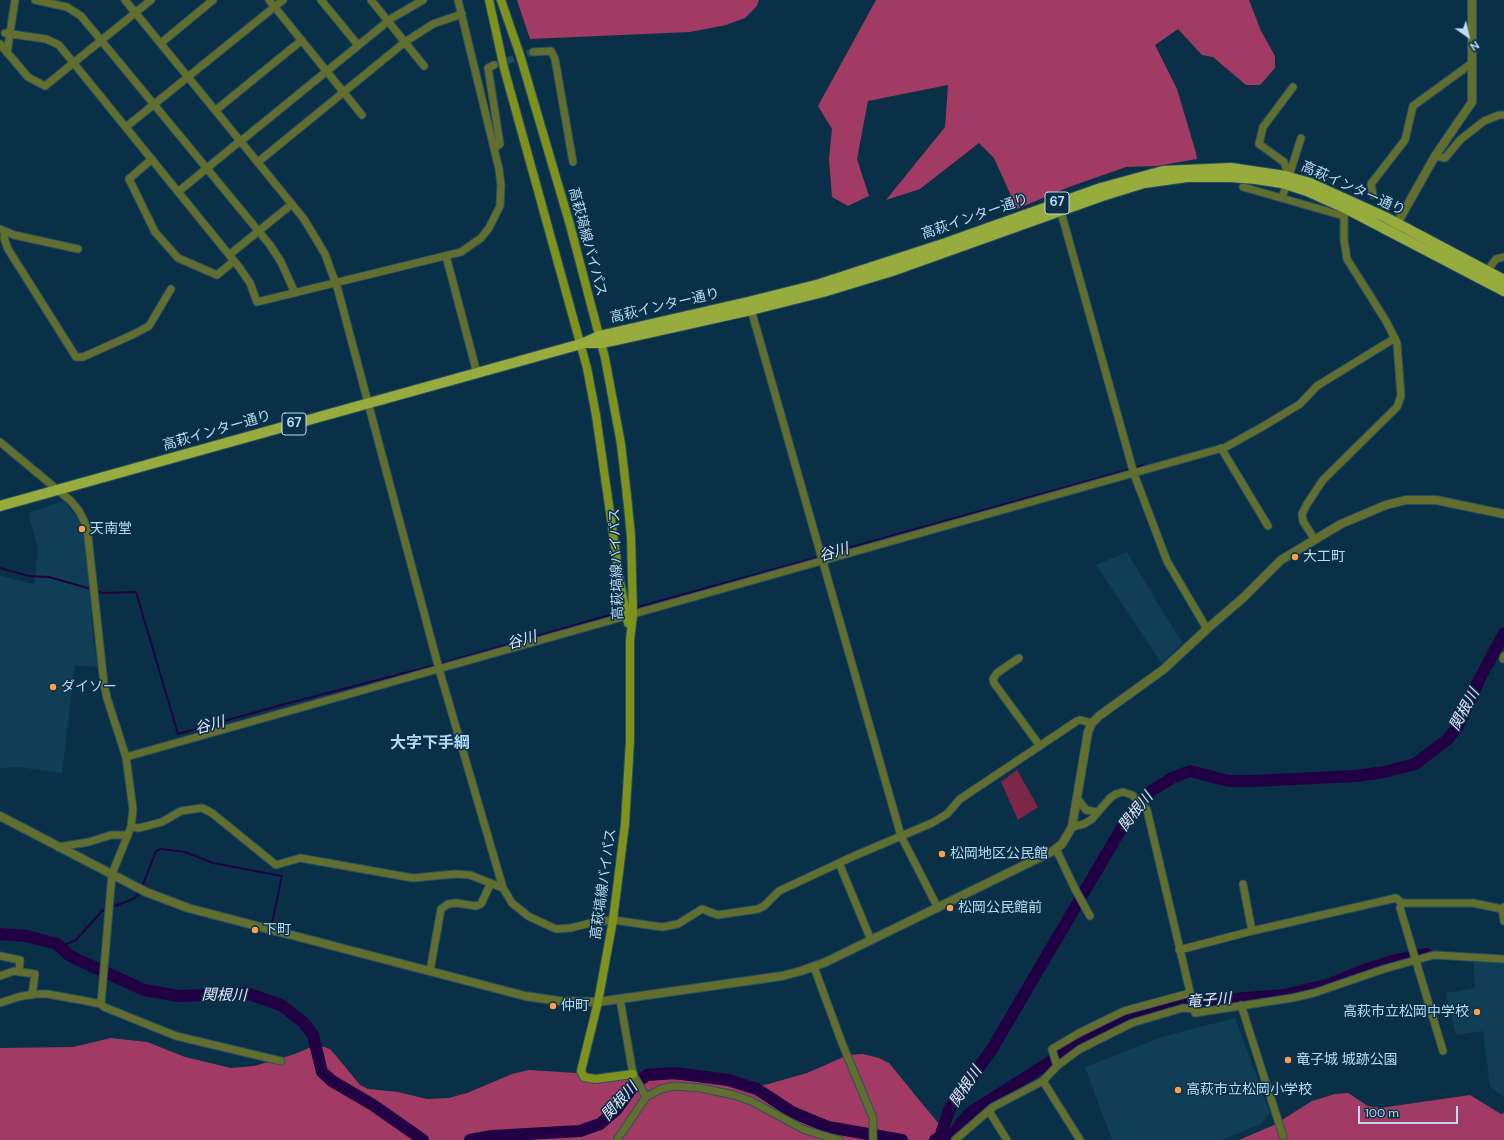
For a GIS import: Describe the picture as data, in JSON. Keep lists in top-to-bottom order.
{
  "streets": {
    "main road": ["高萩インター通り", "67", "高萩塙線バイパス"]
  },
  "crossings": [
    ["高萩インター通り", "高萩塙線バイパス"]
  ],
  "districts": ["大字下手綱"],
  "water": ["谷川", "関根川", "竜子川"],
  "places": [
    "天南堂",
    "大工町",
    "ダイソー",
    "松岡地区公民館",
    "松岡公民館前",
    "下町",
    "仲町",
    "高萩市立松岡中学校",
    "竜子城 城跡公園",
    "高萩市立松岡小学校"
  ],
  "scale_bar": "100 m",
  "north": "bottom right"
}
